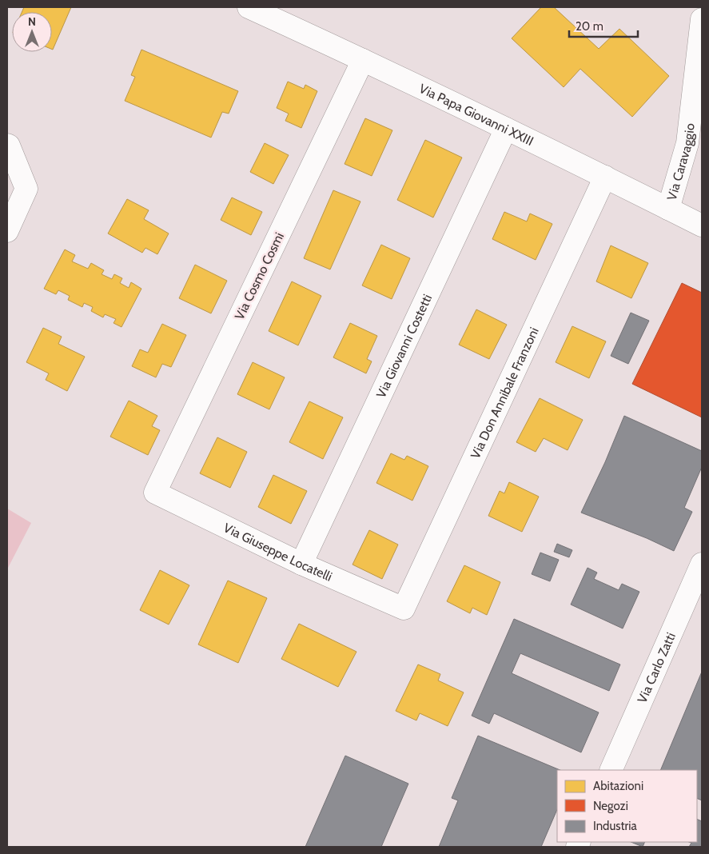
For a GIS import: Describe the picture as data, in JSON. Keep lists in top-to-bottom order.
{
  "streets": {
    "street": [
      "Via Papa Giovanni XXIII",
      "Via Caravaggio",
      "Via Cosmo Cosmi",
      "Via Giovanni Costetti",
      "Via Don Annibale Franzoni",
      "Via Giuseppe Locatelli",
      "Via Carlo Zatti"
    ]
  },
  "crossings": [
    ["Via Papa Giovanni XXIII", "Via Caravaggio"],
    ["Via Papa Giovanni XXIII", "Via Cosmo Cosmi"],
    ["Via Papa Giovanni XXIII", "Via Giovanni Costetti"],
    ["Via Papa Giovanni XXIII", "Via Don Annibale Franzoni"],
    ["Via Cosmo Cosmi", "Via Giuseppe Locatelli"],
    ["Via Giovanni Costetti", "Via Giuseppe Locatelli"],
    ["Via Don Annibale Franzoni", "Via Giuseppe Locatelli"]
  ],
  "legend": ["Abitazioni", "Negozi", "Industria"],
  "scale_bar": "20 m",
  "north": "top"
}
